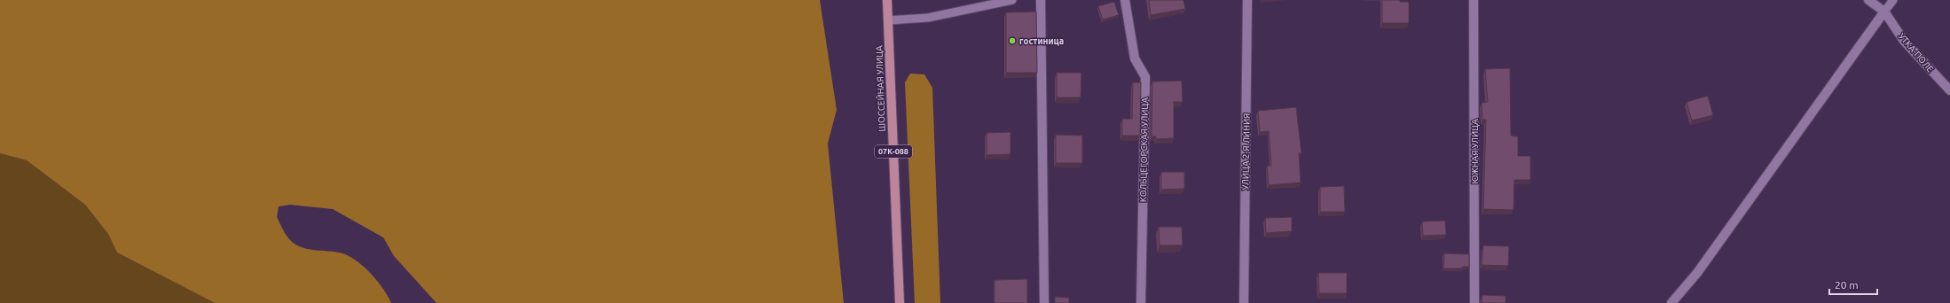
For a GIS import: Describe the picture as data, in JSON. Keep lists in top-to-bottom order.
{
  "streets": {
    "main road": ["ШОССЕЙНАЯ УЛИЦА", "07К-088"],
    "street": [
      "УТКА-ПОЛЕ",
      "КОЛЬЦЕГОРСКАЯ УЛИЦА",
      "УЛИЦА 2-Я ЛИНИЯ",
      "ЮЖНАЯ УЛИЦА"
    ]
  },
  "places": ["гостиница"],
  "scale_bar": "20 m"
}
